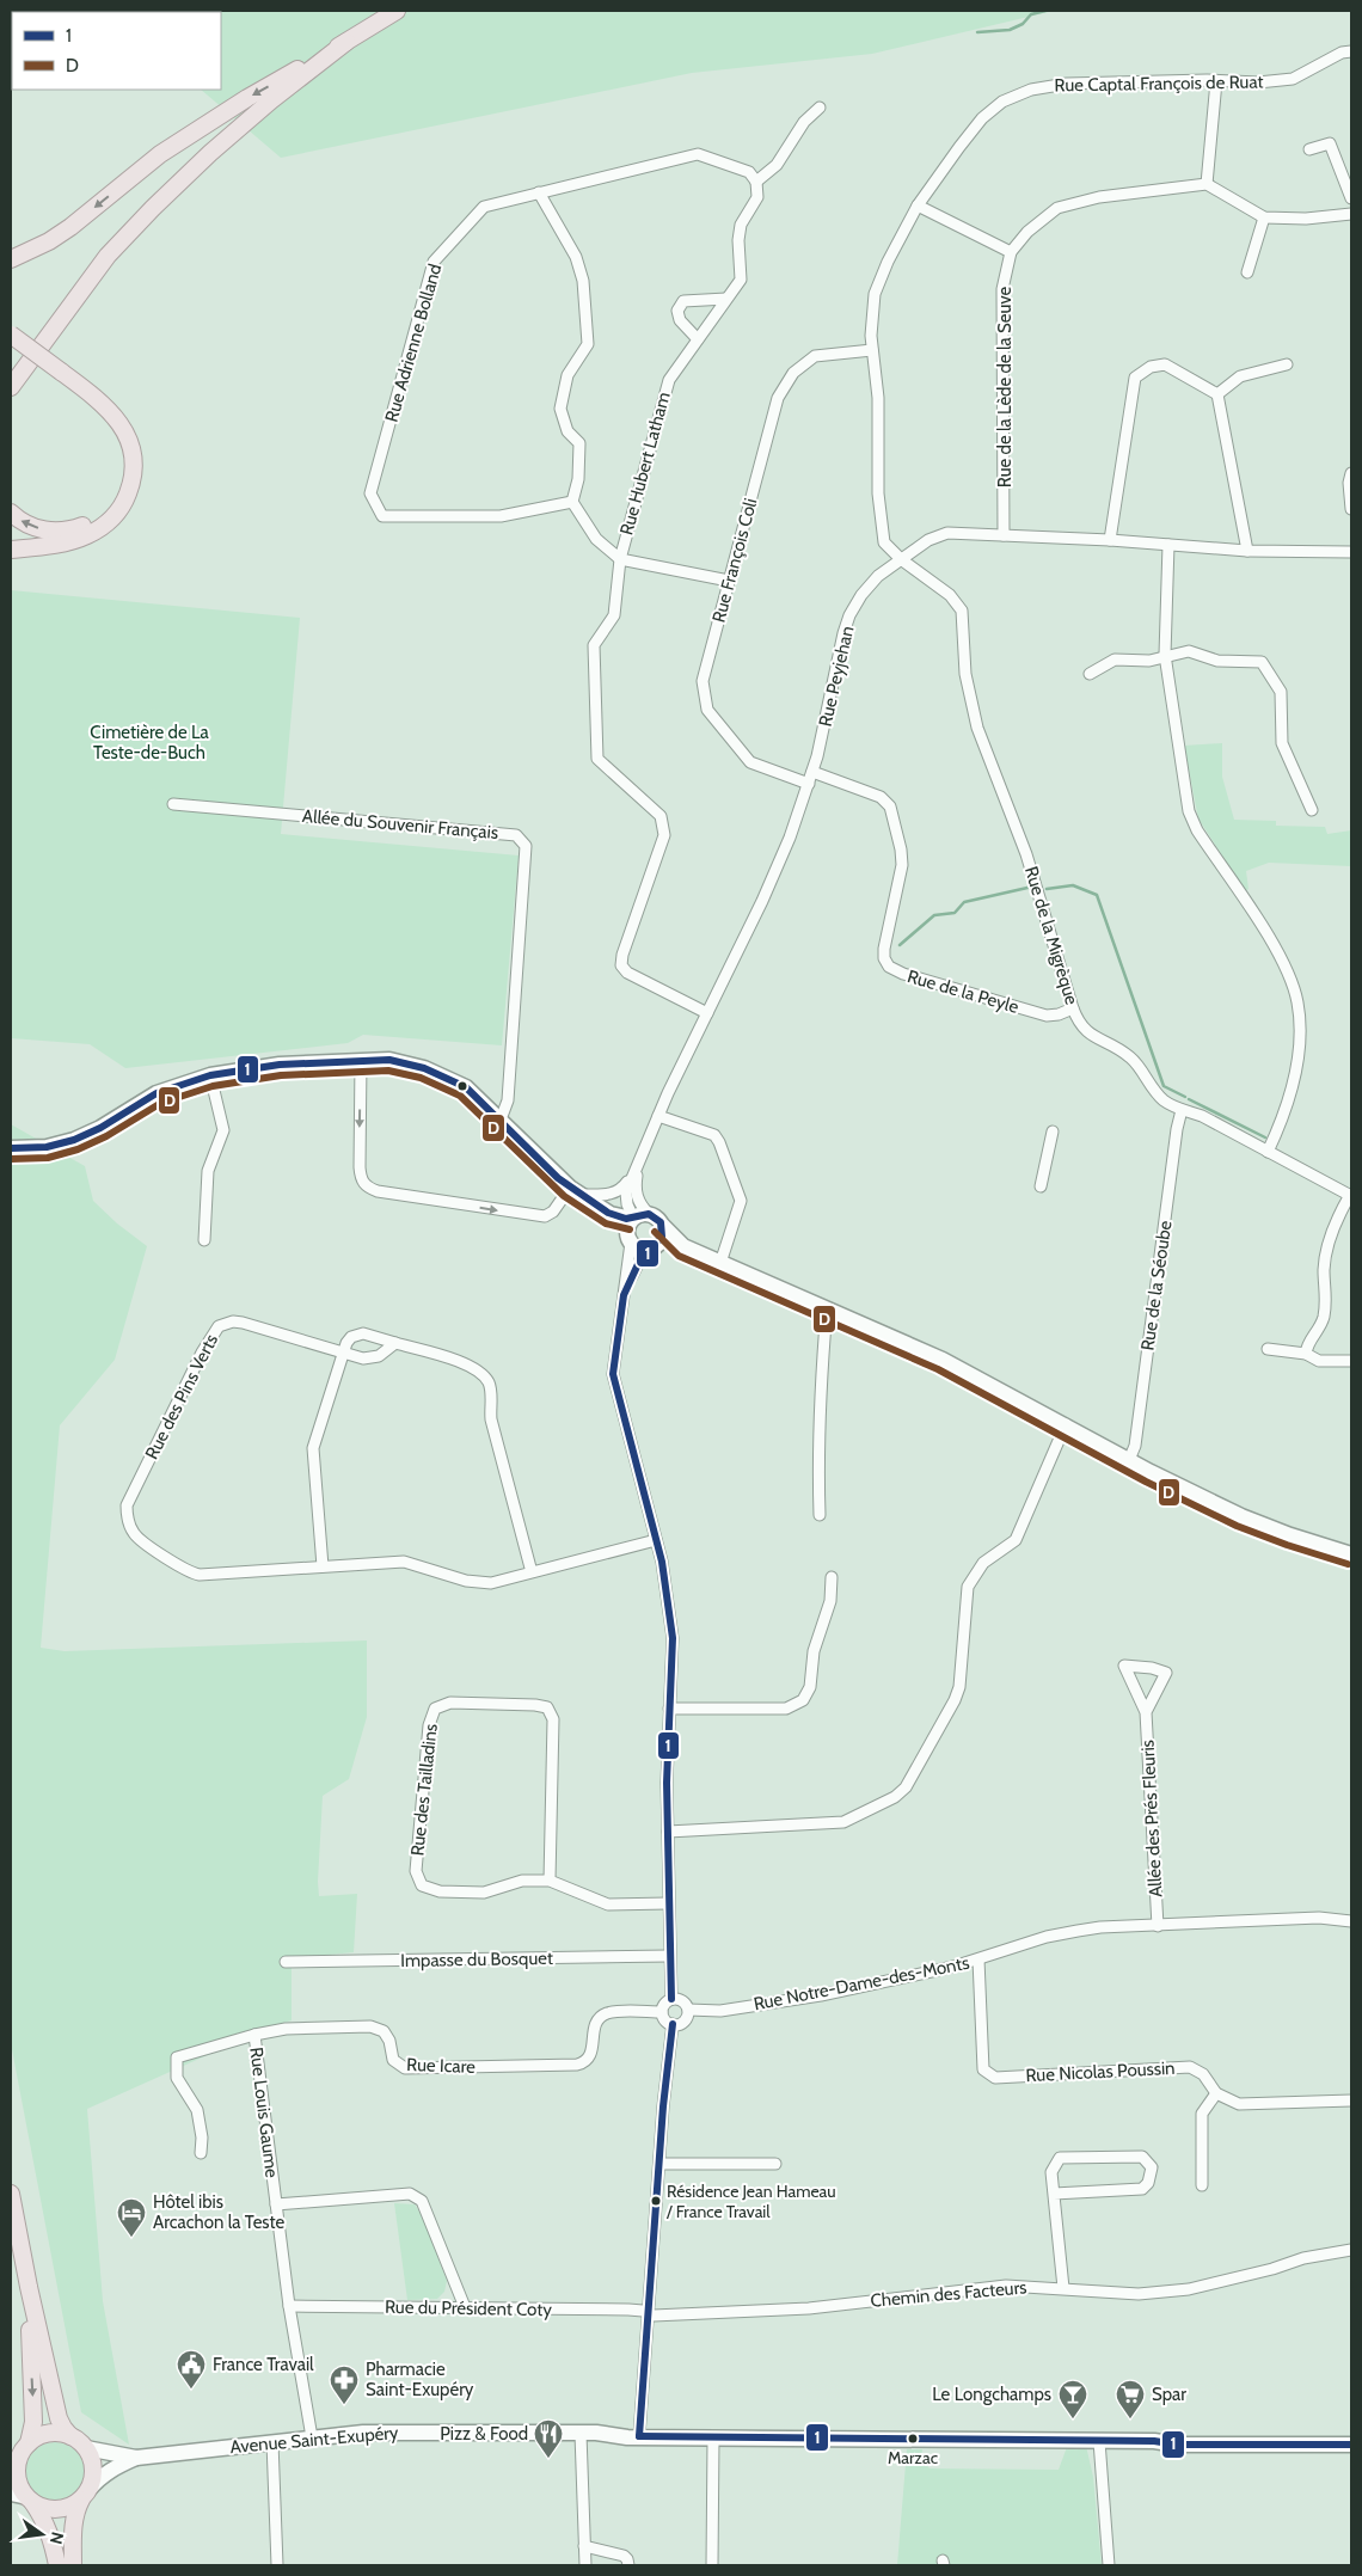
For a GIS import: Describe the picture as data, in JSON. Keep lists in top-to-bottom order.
{
  "streets": {
    "street": [
      "Rue Captal François de Ruat",
      "Rue Adrienne Bolland",
      "Rue de la Lède de la Seuve",
      "Rue Hubert Latham",
      "Rue François Coli",
      "Rue Peyjehan",
      "Allée du Souvenir Français",
      "Rue de la Migrèque",
      "Rue de la Peyle",
      "Rue de la Séoube",
      "Rue des Pins Verts",
      "Rue des Tailladins",
      "Allée des Prés Fleuris",
      "Impasse du Bosquet",
      "Rue Notre-Dame-des-Monts",
      "Rue Icare",
      "Rue Nicolas Poussin",
      "Rue Louis Gaume",
      "Chemin des Facteurs",
      "Rue du Président Coty",
      "Avenue Saint-Exupéry"
    ]
  },
  "crossings": [
    ["Rue Captal François de Ruat", "Rue François Coli"],
    ["Rue Captal François de Ruat", "Rue Peyjehan"],
    ["Rue Captal François de Ruat", "Rue de la Migrèque"],
    ["Rue Adrienne Bolland", "Rue Hubert Latham"],
    ["Rue de la Lède de la Seuve", "Rue Peyjehan"],
    ["Rue Hubert Latham", "Rue Peyjehan"],
    ["Rue François Coli", "Rue Peyjehan"],
    ["Rue Peyjehan", "Rue de la Migrèque"],
    ["Rue Peyjehan", "Rue de la Peyle"],
    ["Rue de la Migrèque", "Rue de la Peyle"],
    ["Rue de la Migrèque", "Rue de la Séoube"],
    ["Allée des Prés Fleuris", "Rue Notre-Dame-des-Monts"],
    ["Rue Notre-Dame-des-Monts", "Rue Icare"],
    ["Rue Notre-Dame-des-Monts", "Rue Nicolas Poussin"],
    ["Rue Icare", "Rue Louis Gaume"],
    ["Rue Louis Gaume", "Rue du Président Coty"],
    ["Rue Louis Gaume", "Avenue Saint-Exupéry"],
    ["Chemin des Facteurs", "Rue du Président Coty"]
  ],
  "parks": ["Cimetière de La Teste-de-Buch"],
  "places": {
    "other": ["Résidence Jean Hameau / France Travail", "Marzac"],
    "hotel": ["Hôtel ibis Arcachon la Teste"],
    "public building": ["France Travail"],
    "pharmacy": ["Pharmacie Saint-Exupéry"],
    "bar": ["Le Longchamps"],
    "supermarket": ["Spar"],
    "restaurant": ["Pizz & Food"]
  },
  "lines": ["transit line 1", "transit line D"],
  "legend": ["1", "D"],
  "north": "right"
}
